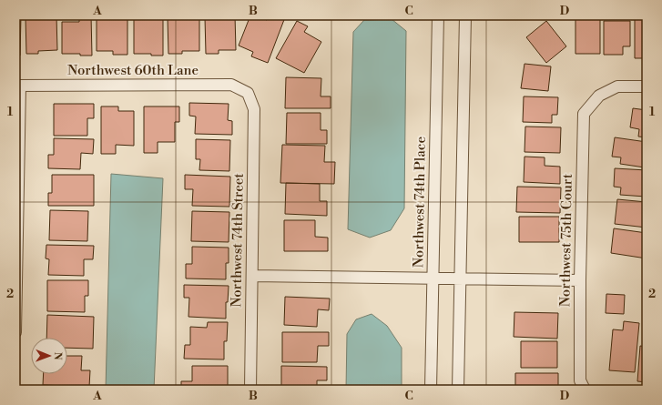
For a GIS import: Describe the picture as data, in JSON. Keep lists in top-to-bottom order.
{
  "streets": {
    "street": [
      "Northwest 60th Lane",
      "Northwest 74th Place",
      "Northwest 74th Street",
      "Northwest 75th Court"
    ]
  },
  "crossings": [
    ["Northwest 60th Lane", "Northwest 74th Street"]
  ],
  "north": "right",
  "grid": {
    "columns": [
      "A",
      "B",
      "C",
      "D"
    ],
    "rows": ["1", "2"]
  }
}
